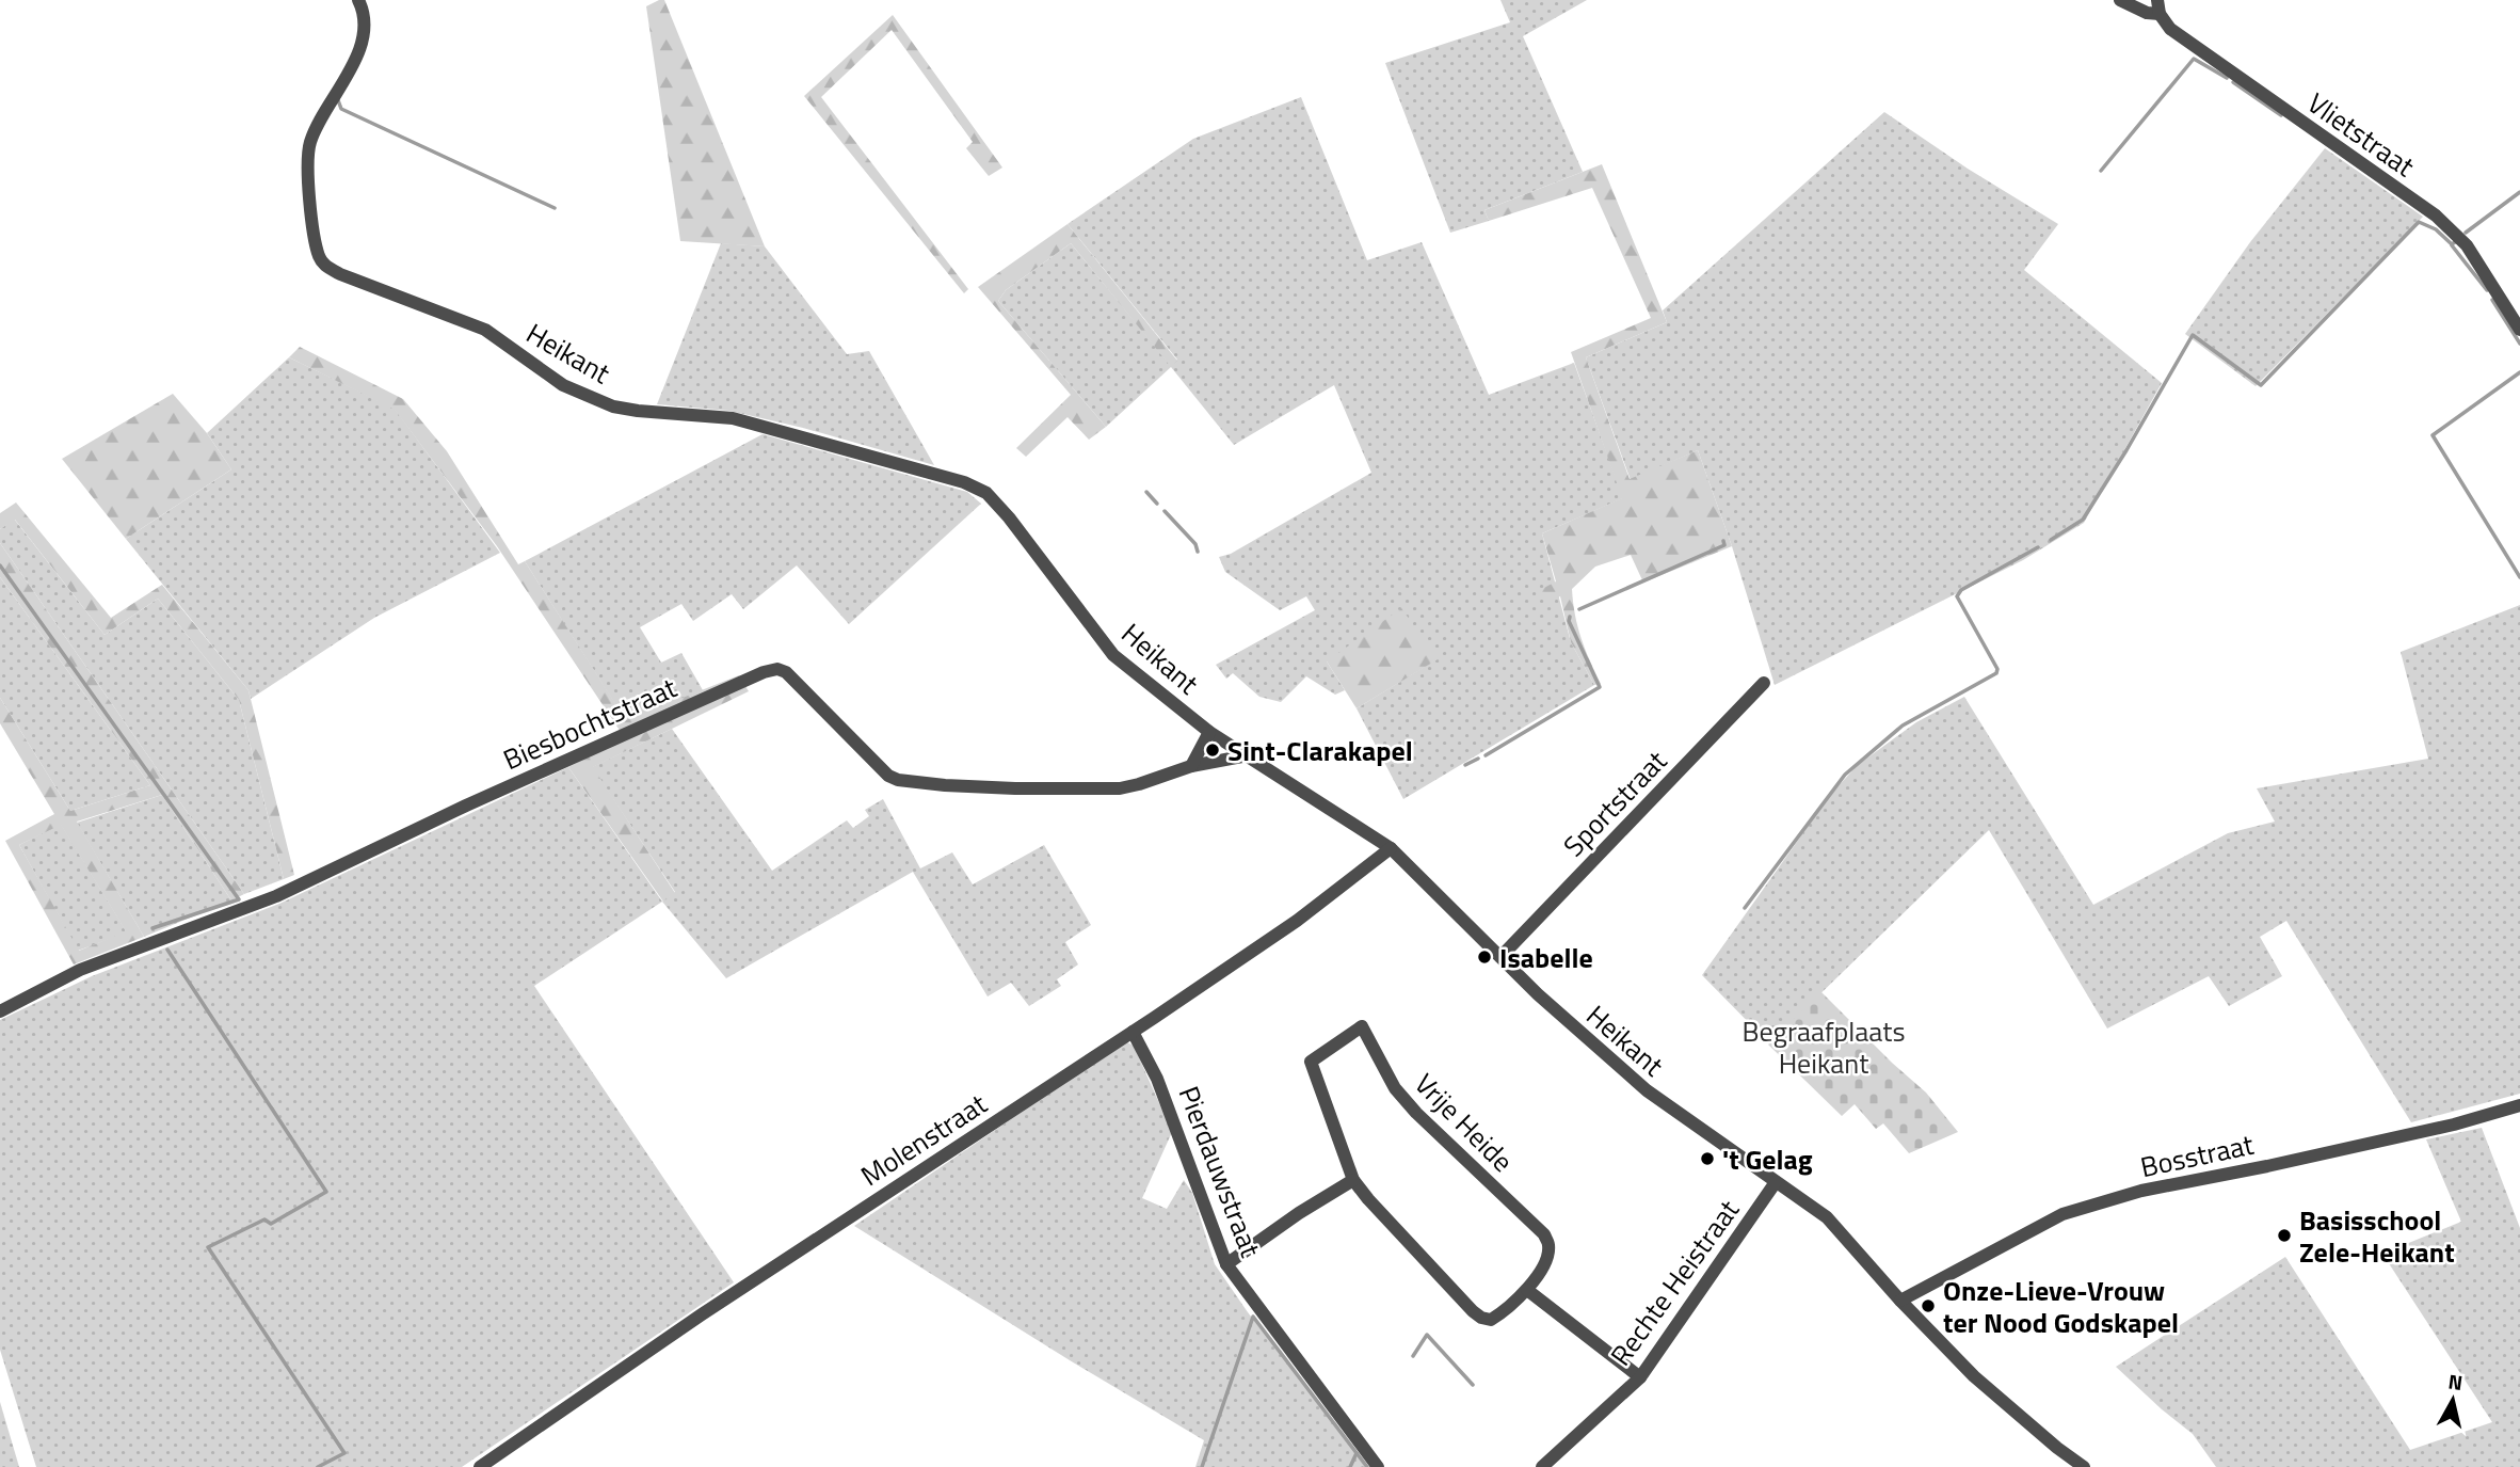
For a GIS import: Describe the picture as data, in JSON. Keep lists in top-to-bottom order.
{
  "streets": {
    "street": [
      "Vlietstraat",
      "Heikant",
      "Biesbochtstraat",
      "Sportstraat",
      "Vrije Heide",
      "Molenstraat",
      "Bosstraat",
      "Pierdauwstraat",
      "Rechte Heistraat"
    ]
  },
  "crossings": [
    ["Heikant", "Biesbochtstraat"],
    ["Heikant", "Sportstraat"],
    ["Heikant", "Molenstraat"],
    ["Heikant", "Bosstraat"],
    ["Heikant", "Rechte Heistraat"],
    ["Molenstraat", "Pierdauwstraat"]
  ],
  "parks": ["Begraafplaats Heikant"],
  "places": [
    "Sint-Clarakapel",
    "Isabelle",
    "'t Gelag",
    "Basisschool Zele-Heikant",
    "Onze-Lieve-Vrouw ter Nood Godskapel"
  ],
  "north": "top"
}
